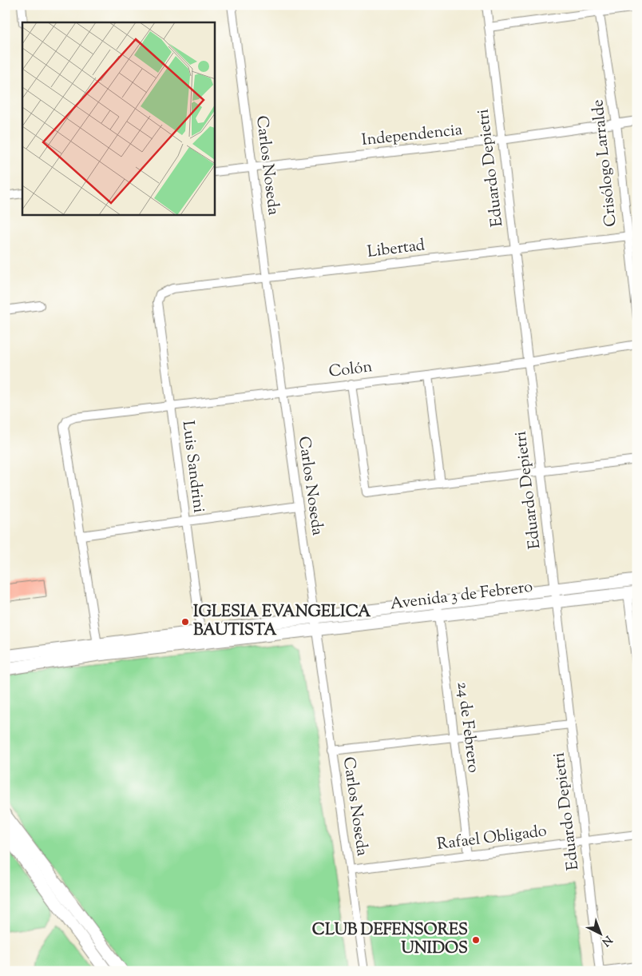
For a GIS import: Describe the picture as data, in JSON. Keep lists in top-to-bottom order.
{
  "streets": {
    "main road": ["Avenida 3 de Febrero"],
    "street": [
      "Independencia",
      "Crisólogo Larralde",
      "Carlos Noseda",
      "Eduardo Depietri",
      "Libertad",
      "Colón",
      "Luis Sandrini",
      "24 de Febrero",
      "Rafael Obligado"
    ]
  },
  "crossings": [
    ["Independencia", "Crisólogo Larralde"],
    ["Independencia", "Carlos Noseda"],
    ["Independencia", "Eduardo Depietri"],
    ["Crisólogo Larralde", "Libertad"],
    ["Carlos Noseda", "Libertad"],
    ["Carlos Noseda", "Colón"],
    ["Carlos Noseda", "Avenida 3 de Febrero"],
    ["Carlos Noseda", "Rafael Obligado"],
    ["Eduardo Depietri", "Libertad"],
    ["Eduardo Depietri", "Colón"],
    ["Eduardo Depietri", "Avenida 3 de Febrero"],
    ["Eduardo Depietri", "Rafael Obligado"],
    ["Libertad", "Luis Sandrini"],
    ["Colón", "Luis Sandrini"],
    ["Avenida 3 de Febrero", "24 de Febrero"],
    ["24 de Febrero", "Rafael Obligado"]
  ],
  "places": ["IGLESIA EVANGELICA BAUTISTA", "CLUB DEFENSORES UNIDOS"],
  "north": "bottom right"
}
